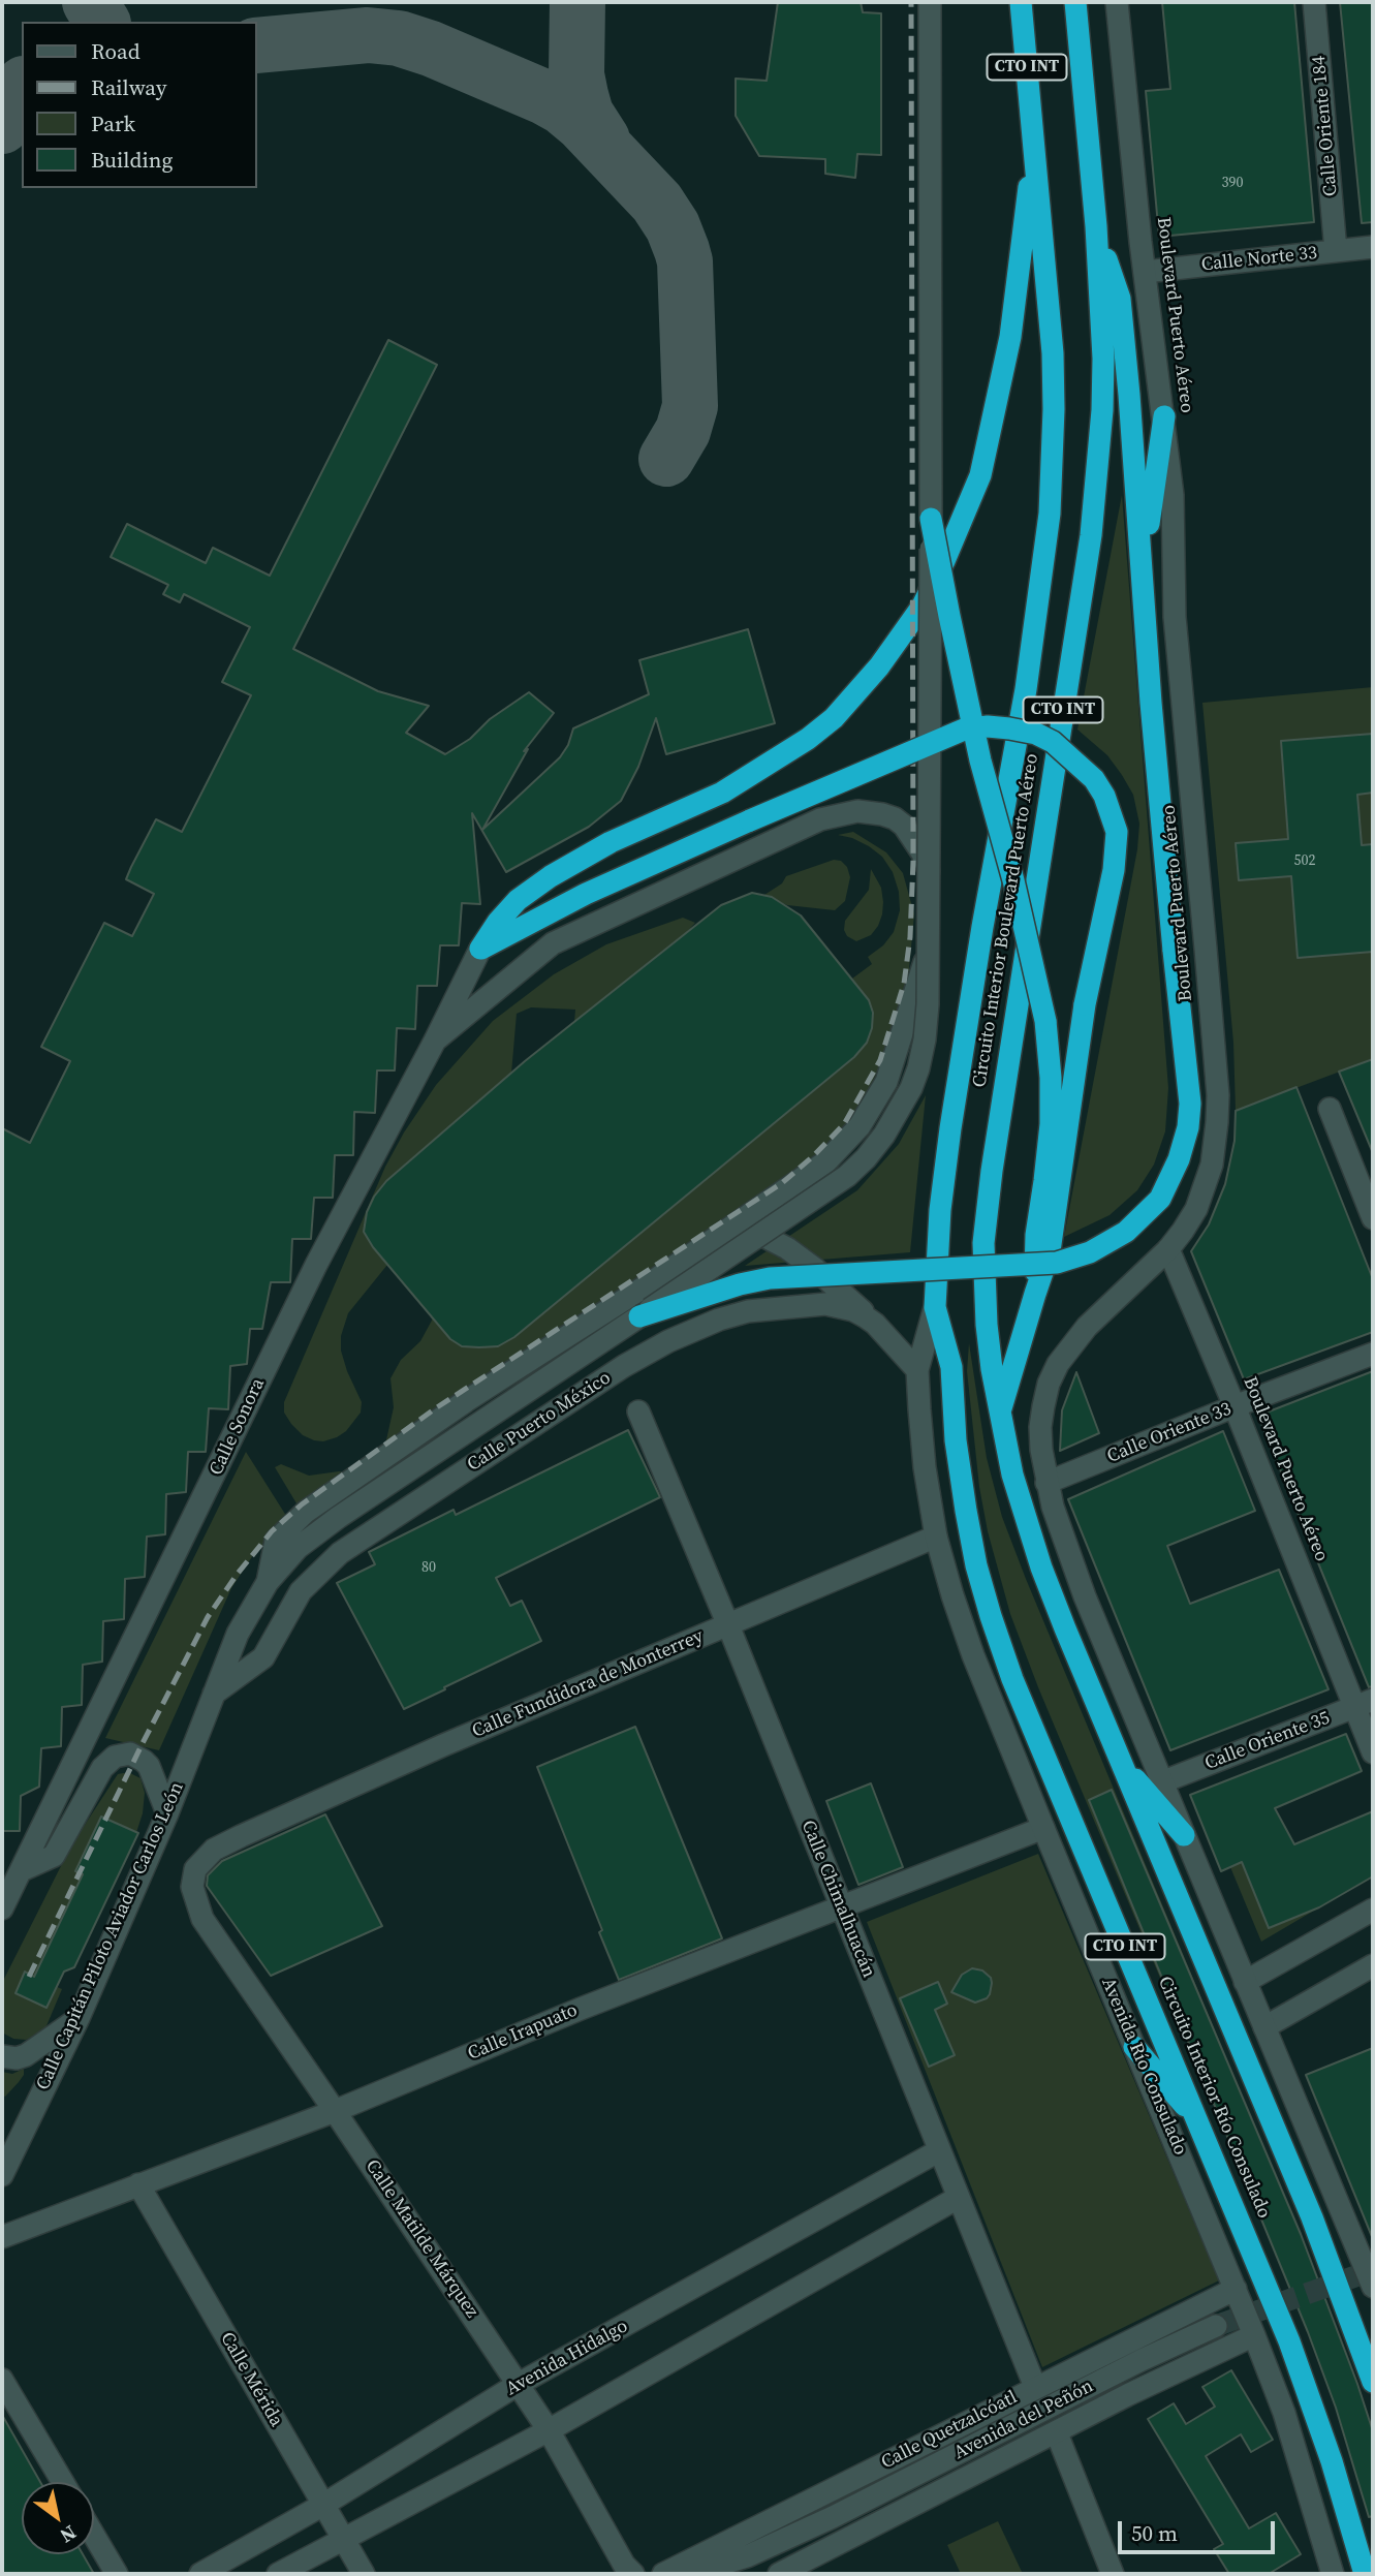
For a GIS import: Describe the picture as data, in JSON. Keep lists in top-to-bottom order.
{
  "streets": {
    "highway": ["CTO INT", "Circuito Interior Boulevard Puerto Aéreo", "Circuito Interior Río Consulado"],
    "street": [
      "Calle Oriente 184",
      "Calle Norte 33",
      "Boulevard Puerto Aéreo",
      "Calle Puerto México",
      "Calle Sonora",
      "Calle Oriente 33",
      "Calle Fundidora de Monterrey",
      "Calle Oriente 35",
      "Calle Chimalhuacán",
      "Calle Capitán Piloto Aviador Carlos León",
      "Calle Irapuato",
      "Avenida Río Consulado",
      "Calle Matilde Márquez",
      "Avenida Hidalgo",
      "Calle Mérida",
      "Avenida del Peñón",
      "Calle Quetzalcóatl"
    ]
  },
  "crossings": [
    ["CTO INT", "Circuito Interior Boulevard Puerto Aéreo"],
    ["CTO INT", "Avenida Río Consulado"],
    ["CTO INT", "Circuito Interior Río Consulado"],
    ["Calle Oriente 184", "Calle Norte 33"],
    ["Calle Norte 33", "Boulevard Puerto Aéreo"],
    ["Boulevard Puerto Aéreo", "Calle Oriente 33"],
    ["Boulevard Puerto Aéreo", "Calle Oriente 35"],
    ["Calle Puerto México", "Calle Capitán Piloto Aviador Carlos León"],
    ["Calle Puerto México", "Avenida Río Consulado"],
    ["Calle Fundidora de Monterrey", "Calle Chimalhuacán"],
    ["Calle Fundidora de Monterrey", "Avenida Río Consulado"],
    ["Calle Fundidora de Monterrey", "Calle Matilde Márquez"],
    ["Calle Chimalhuacán", "Calle Irapuato"],
    ["Calle Chimalhuacán", "Avenida Hidalgo"],
    ["Calle Chimalhuacán", "Calle Quetzalcóatl"],
    ["Calle Irapuato", "Avenida Río Consulado"],
    ["Calle Irapuato", "Calle Matilde Márquez"],
    ["Calle Irapuato", "Calle Mérida"],
    ["Avenida Río Consulado", "Circuito Interior Río Consulado"],
    ["Avenida Río Consulado", "Calle Quetzalcóatl"],
    ["Calle Matilde Márquez", "Avenida Hidalgo"],
    ["Avenida Hidalgo", "Calle Mérida"]
  ],
  "house_numbers": ["390", "502", "80"],
  "legend": [
    "Road",
    "Railway",
    "Park",
    "Building"
  ],
  "scale_bar": "50 m",
  "north": "bottom right"
}
